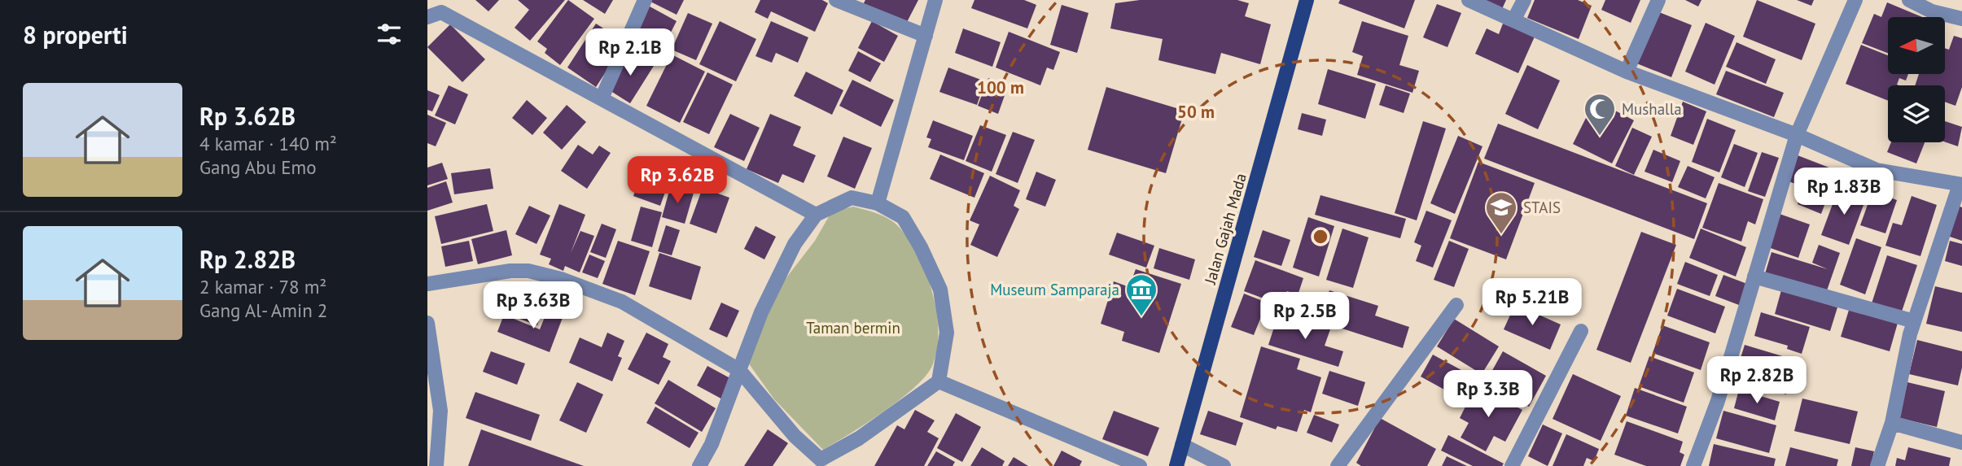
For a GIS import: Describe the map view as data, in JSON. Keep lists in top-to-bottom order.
{
  "streets": {
    "main road": ["Jalan Gajah Mada"]
  },
  "parks": ["Taman bermin"],
  "places": {
    "mosque": ["Mushalla"],
    "school or university": ["STAIS"],
    "museum": ["Museum Samparaja"]
  },
  "north": "left",
  "page": {
    "heading": "8 properti",
    "price": [
      "Rp 2.1B",
      "Rp 3.62B",
      "Rp 1.83B",
      "Rp 5.21B",
      "Rp 3.63B",
      "Rp 2.5B",
      "Rp 2.82B",
      "Rp 3.3B"
    ],
    "list": [
      {
        "name": "Rp 3.62B",
        "note": "4 kamar · 140 m² · Gang Abu Emo"
      },
      {
        "name": "Rp 2.82B",
        "note": "2 kamar · 78 m² · Gang Al- Amin 2"
      }
    ]
  },
  "rings": ["100 m", "50 m"]
}
